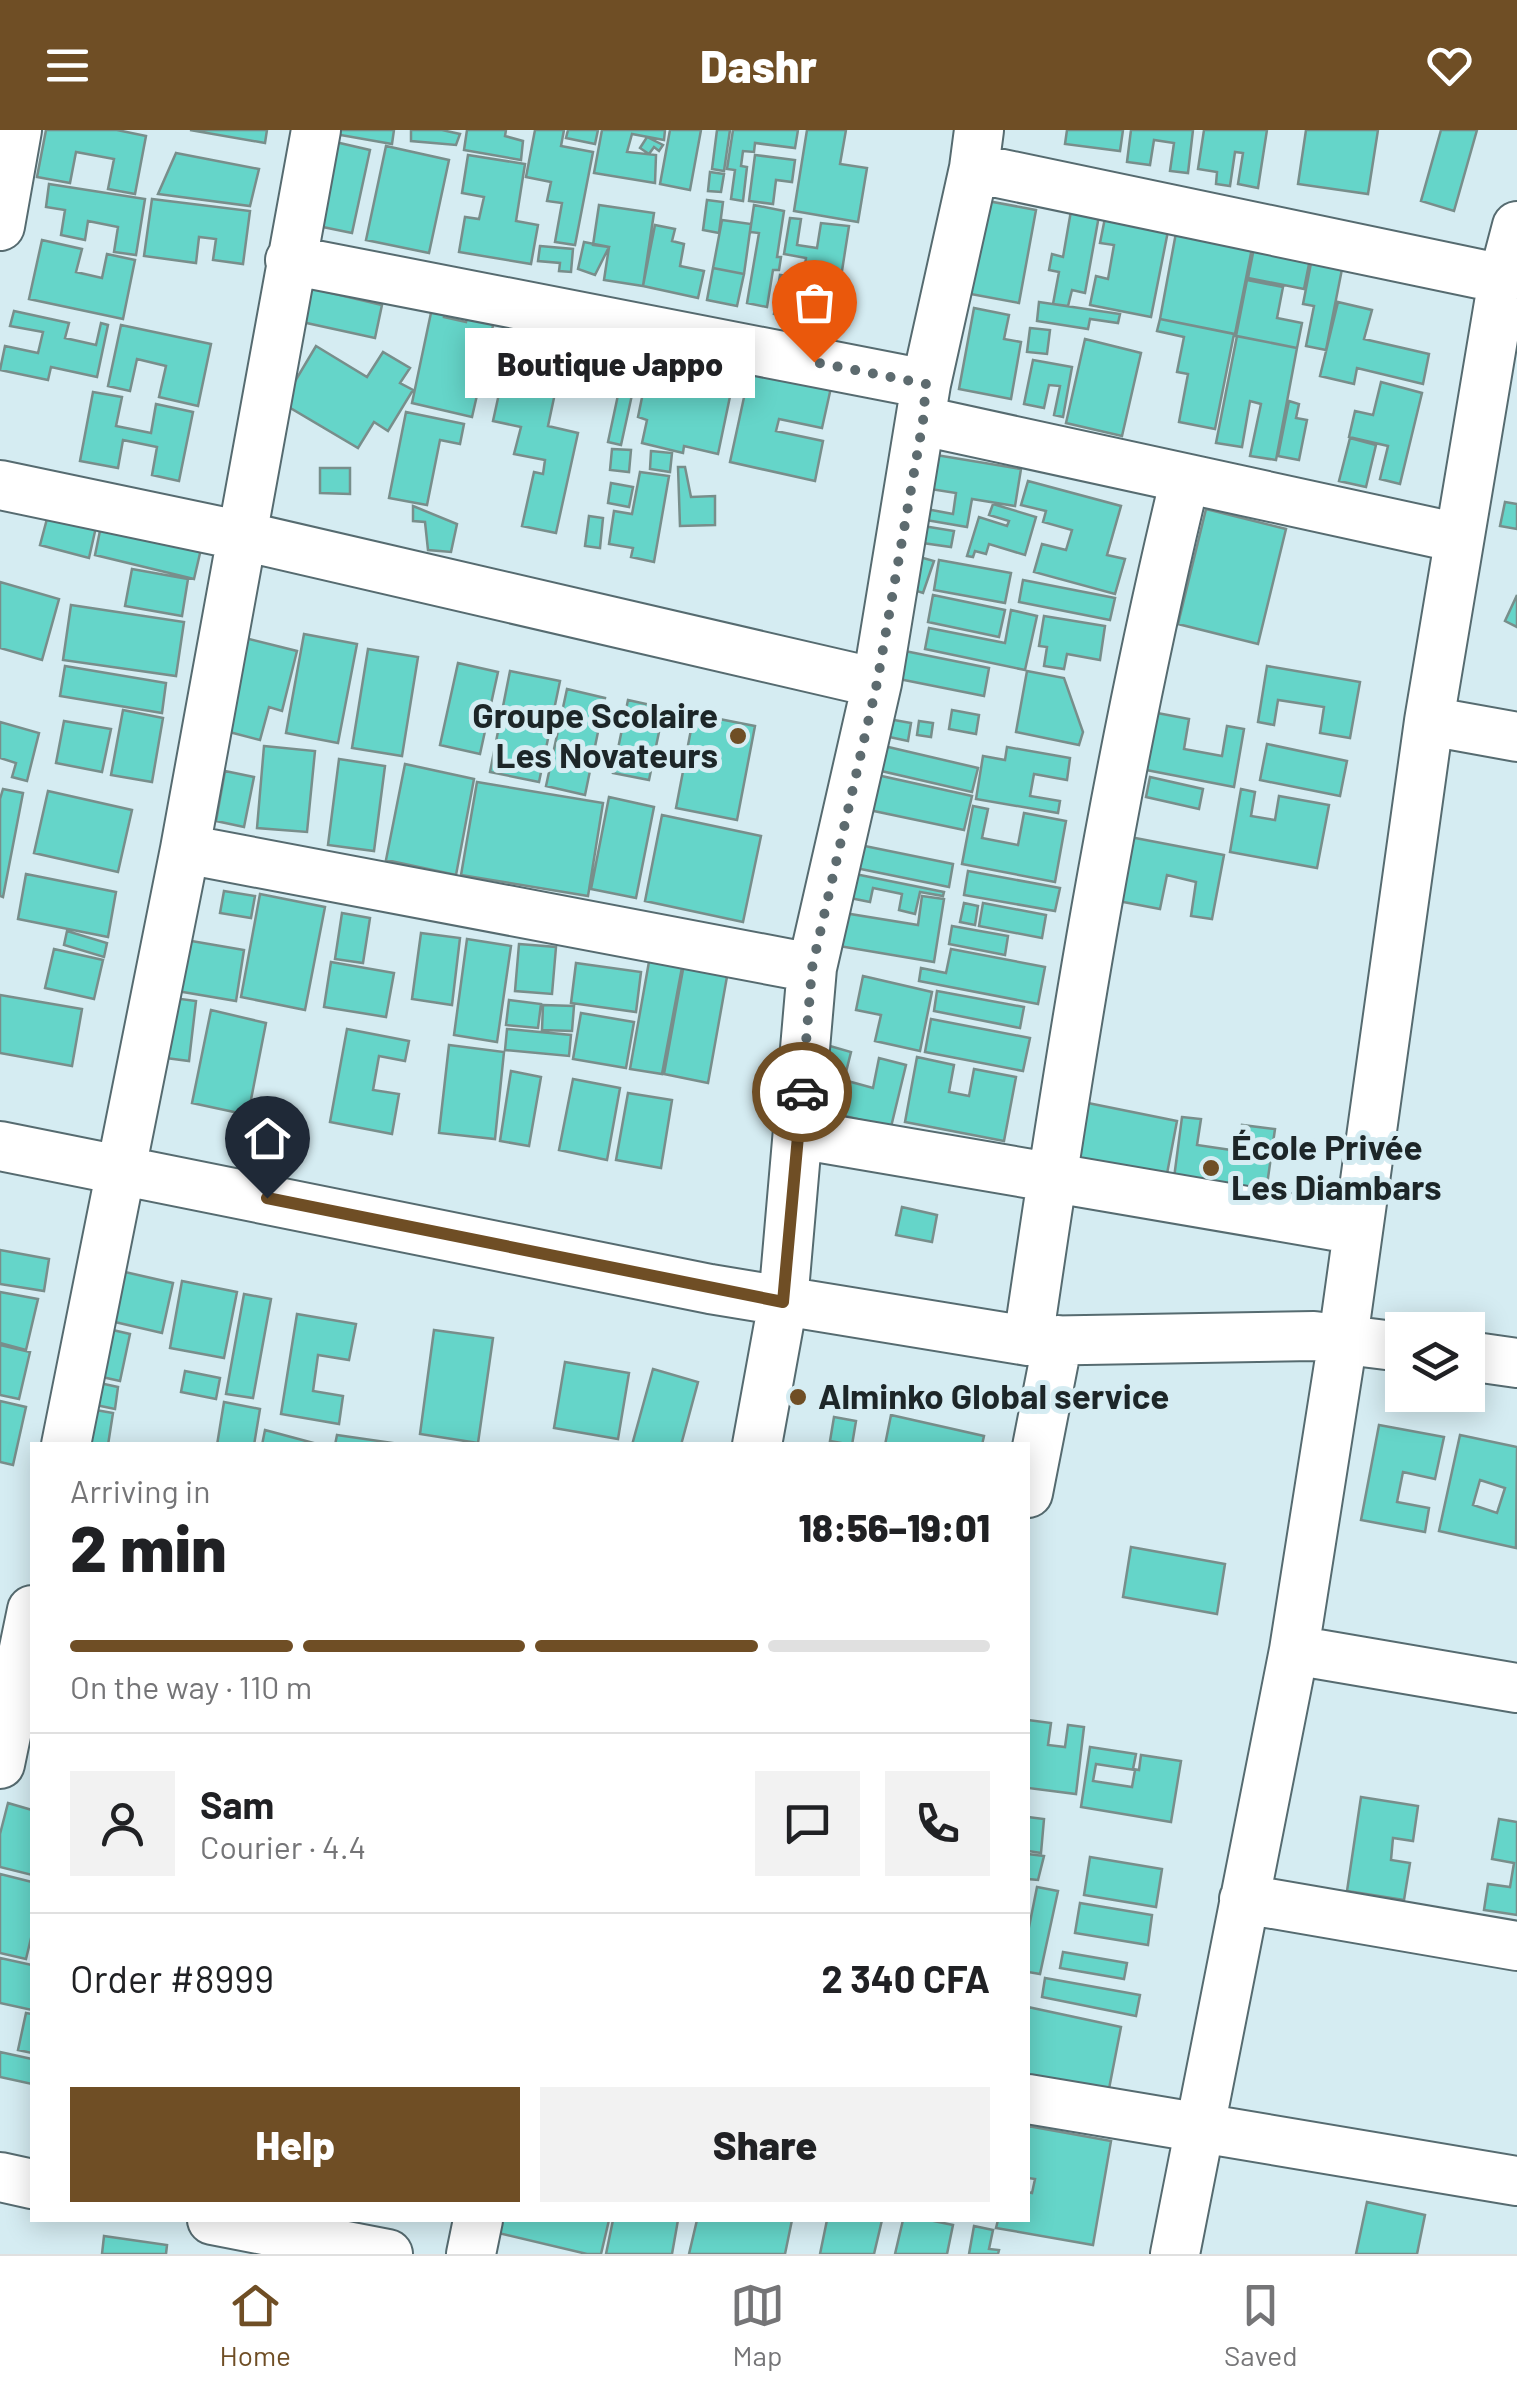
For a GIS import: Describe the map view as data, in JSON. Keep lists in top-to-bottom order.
{
  "places": [
    "Boutique Jappo",
    "Groupe Scolaire Les Novateurs",
    "École Privée Les Diambars",
    "Alminko Global service"
  ],
  "page": {
    "header": "Dashr",
    "bubble": "Boutique Jappo",
    "heading": ["2 min", "Arriving in", "18:56–19:01"],
    "panel": [
      "Sam",
      "Courier · 4.4",
      "Order #8999",
      "2 340 CFA"
    ],
    "bar": "On the way · 110 m",
    "buttons": ["Help", "Share"],
    "tabs": ["Home", "Map", "Saved"]
  }
}
